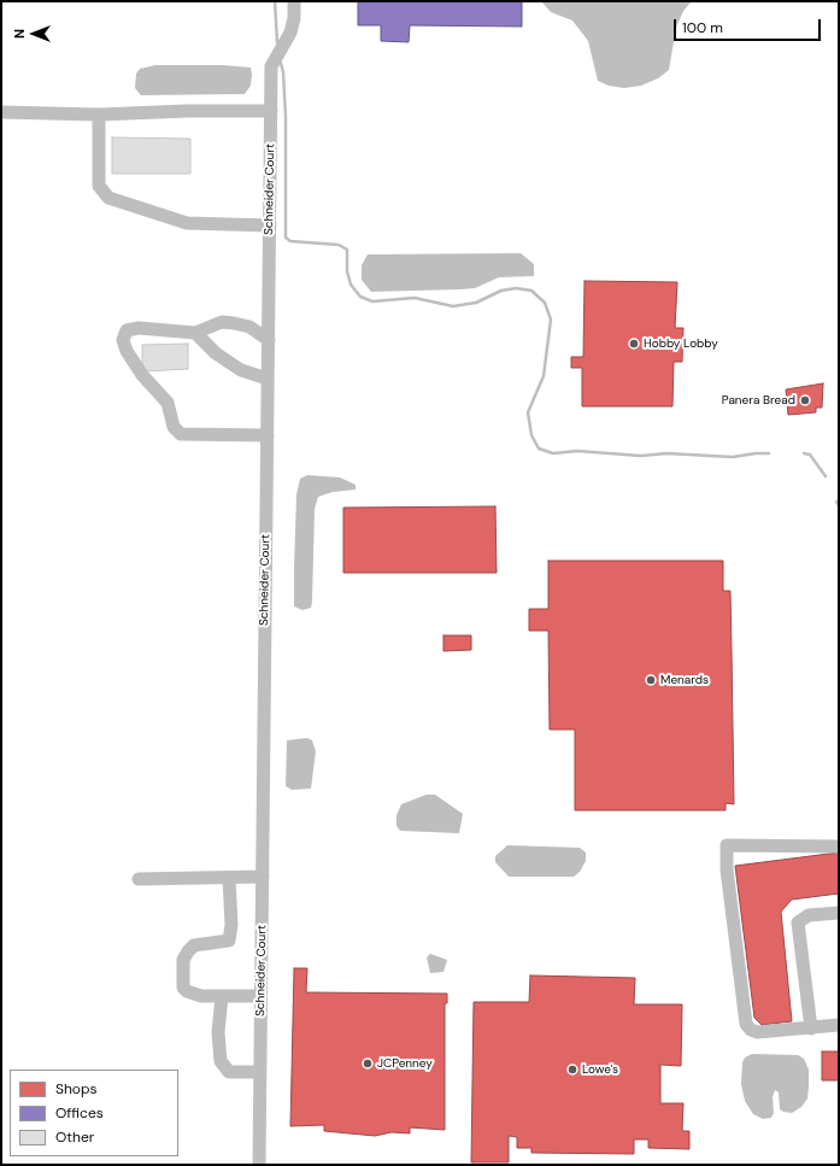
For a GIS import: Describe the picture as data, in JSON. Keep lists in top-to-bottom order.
{
  "streets": {
    "street": ["Schneider Court"]
  },
  "places": [
    "Hobby Lobby",
    "Panera Bread",
    "Menards",
    "JCPenney",
    "Lowe's"
  ],
  "legend": ["Shops", "Offices", "Other"],
  "scale_bar": "100 m",
  "north": "left"
}
